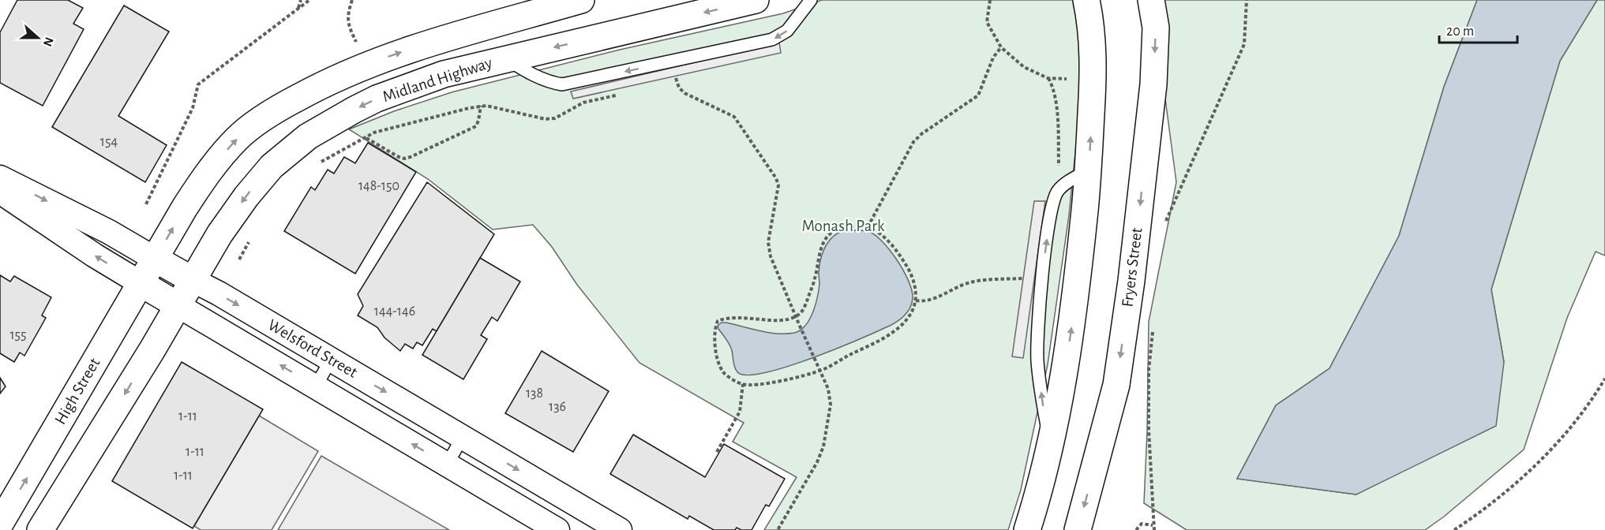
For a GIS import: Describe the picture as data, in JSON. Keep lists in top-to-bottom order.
{
  "streets": {
    "main road": [
      "Midland Highway",
      "Fryers Street",
      "Welsford Street",
      "High Street"
    ]
  },
  "crossings": [
    ["Midland Highway", "Welsford Street"],
    ["Welsford Street", "High Street"]
  ],
  "parks": ["Monash Park"],
  "house_numbers": [
    "154",
    "148-150",
    "144-146",
    "155",
    "138",
    "136",
    "1-11",
    "1-11",
    "1-11"
  ],
  "scale_bar": "20 m",
  "north": "right"
}
